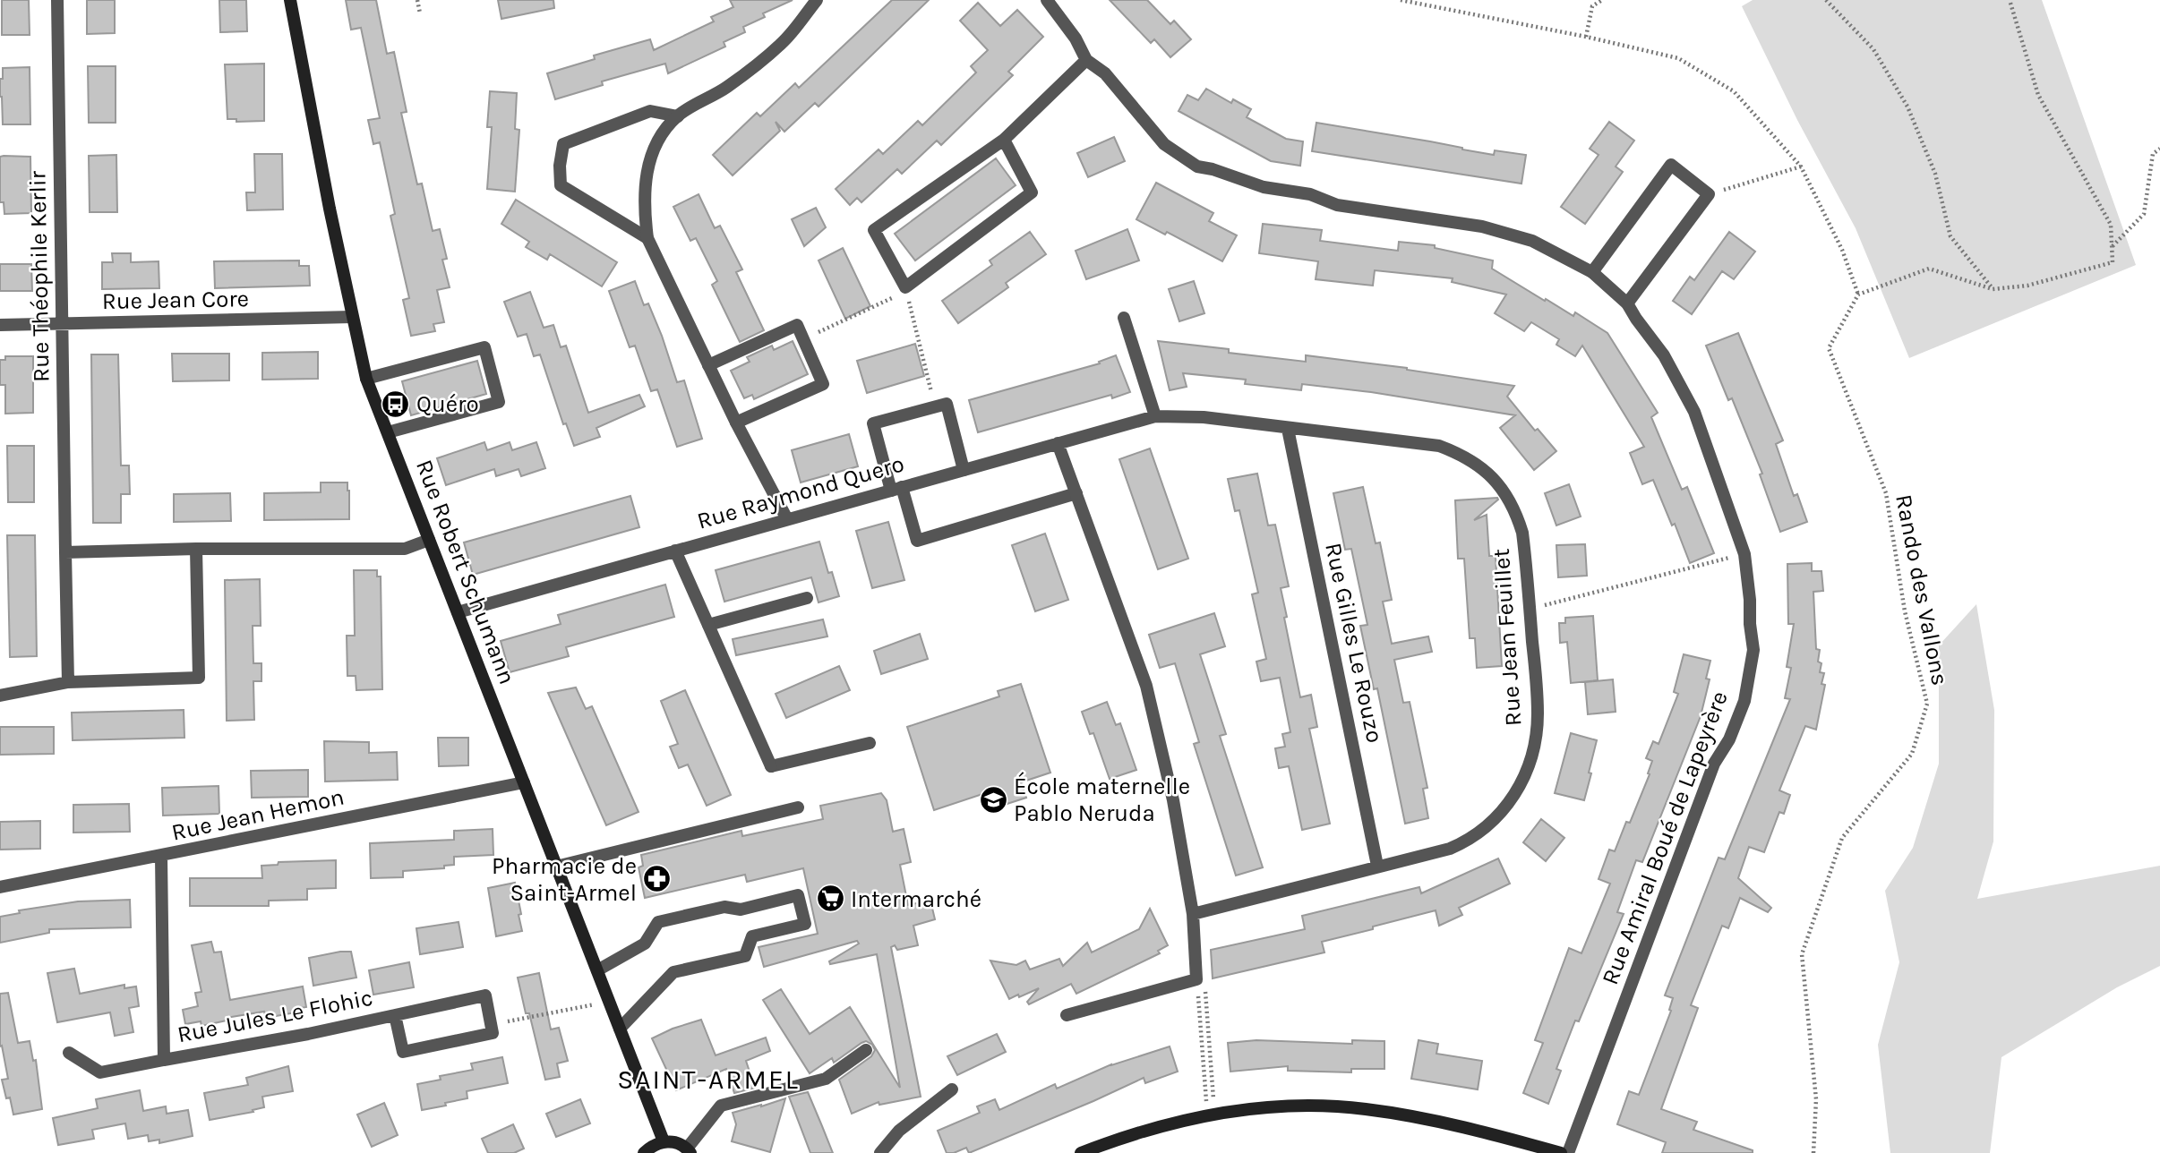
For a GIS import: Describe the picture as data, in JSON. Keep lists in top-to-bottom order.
{
  "streets": {
    "street": [
      "Rue Théophile Kerlir",
      "Rue Jean Core",
      "Rue Raymond Quero",
      "Rue Robert Schumann",
      "Rue Jean Feuillet",
      "Rue Gilles Le Rouzo",
      "Rue Jean Hemon",
      "Rue Amiral Boué de Lapeyrère",
      "Rue Jules Le Flohic"
    ],
    "path": ["Rando des Vallons"]
  },
  "crossings": [
    ["Rue Théophile Kerlir", "Rue Jean Core"],
    ["Rue Jean Core", "Rue Robert Schumann"],
    ["Rue Raymond Quero", "Rue Robert Schumann"],
    ["Rue Raymond Quero", "Rue Jean Feuillet"],
    ["Rue Robert Schumann", "Rue Jean Hemon"],
    ["Rue Jean Feuillet", "Rue Gilles Le Rouzo"],
    ["Rue Jean Hemon", "Rue Jules Le Flohic"]
  ],
  "districts": ["SAINT-ARMEL"],
  "places": {
    "bus stop": ["Quéro"],
    "school or university": ["École maternelle Pablo Neruda"],
    "pharmacy": ["Pharmacie de Saint-Armel"],
    "supermarket": ["Intermarché"]
  }
}
